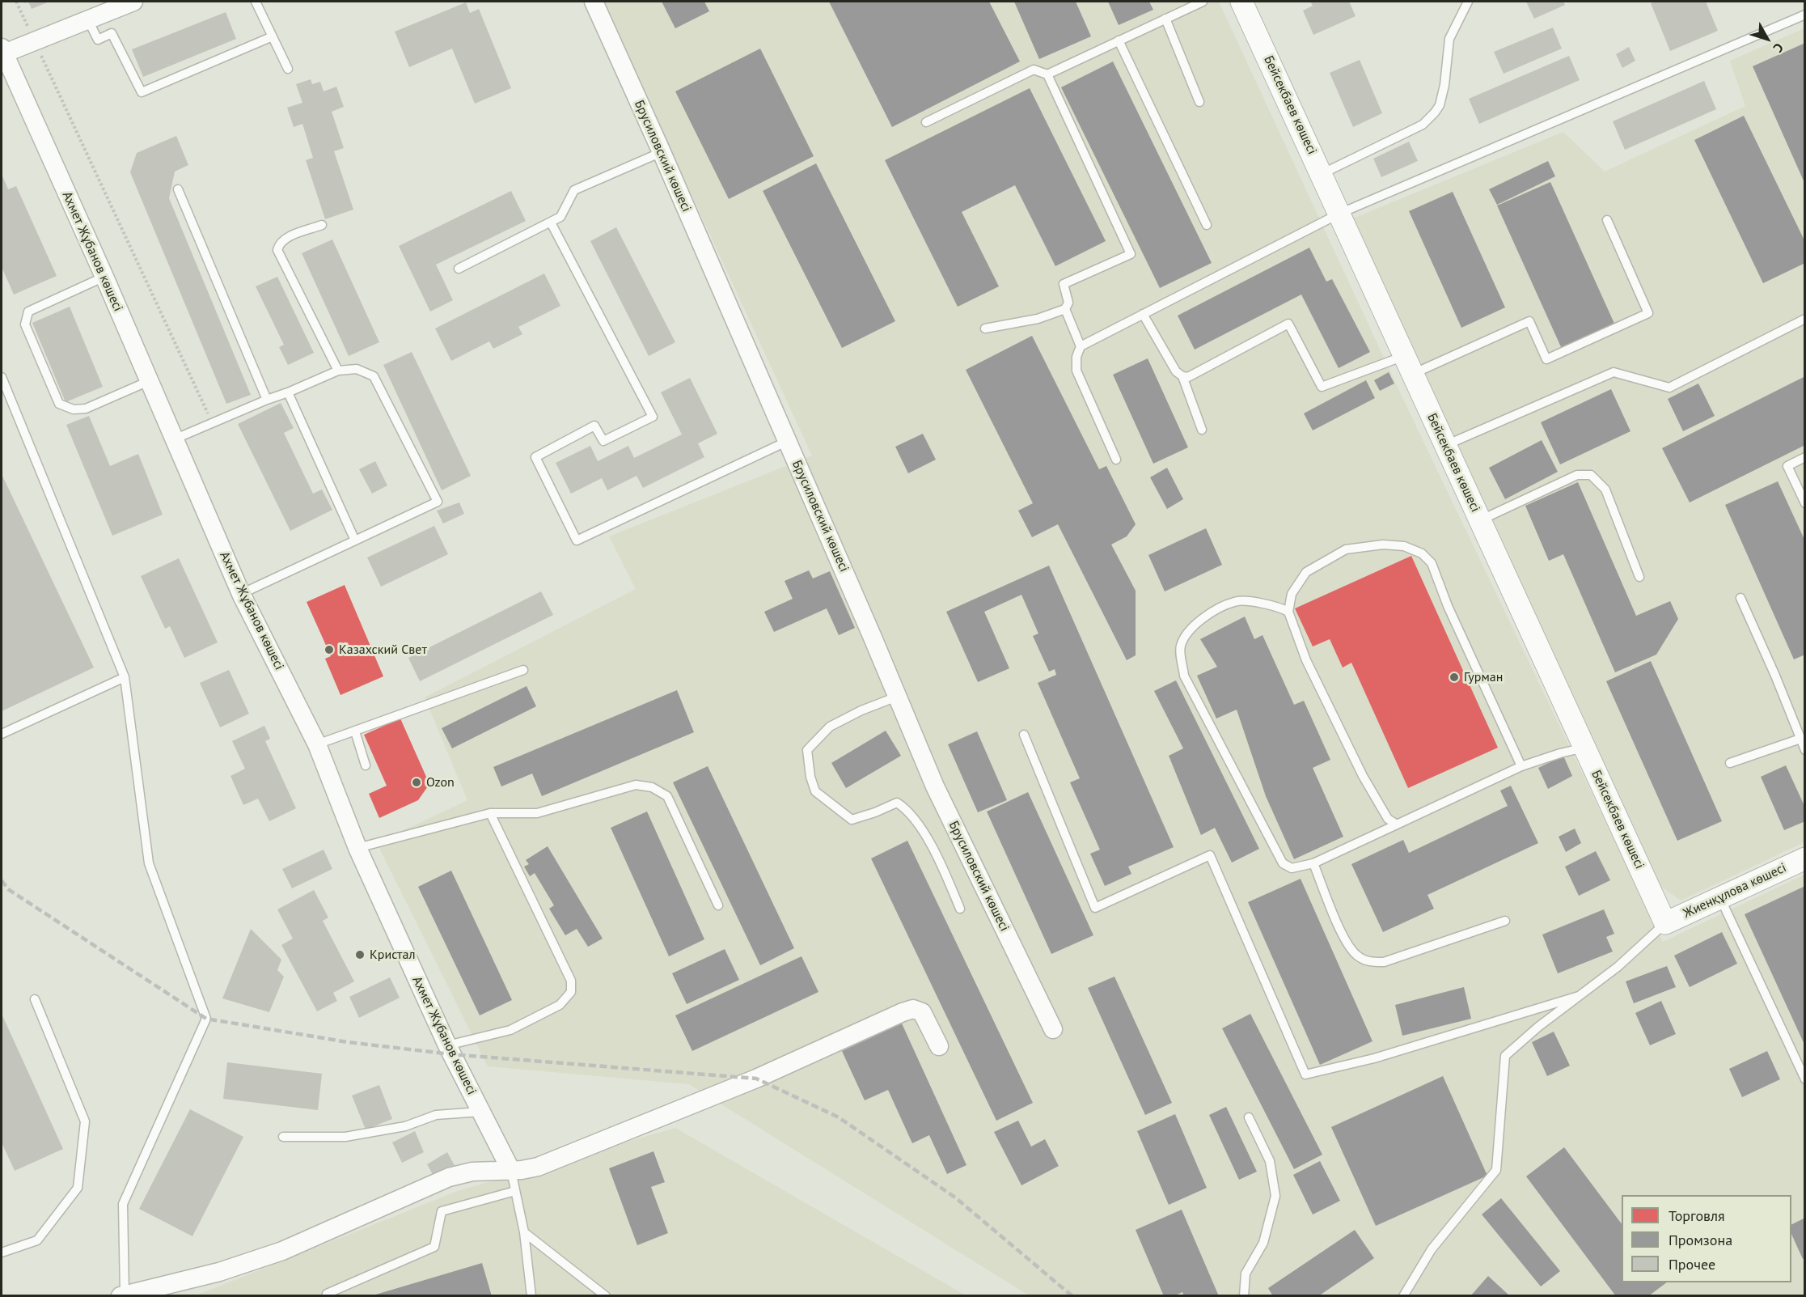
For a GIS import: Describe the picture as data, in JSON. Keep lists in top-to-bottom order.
{
  "streets": {
    "street": [
      "Бейсекбаев көшесі",
      "Брусиловский көшесі",
      "Ахмет Жұбанов көшесі",
      "Жиенқұлова көшесі"
    ]
  },
  "crossings": [
    ["Бейсекбаев көшесі", "Жиенқұлова көшесі"]
  ],
  "places": [
    "Казахский Свет",
    "Гурман",
    "Ozon",
    "Кристал"
  ],
  "legend": ["Торговля", "Промзона", "Прочее"],
  "north": "bottom right"
}
